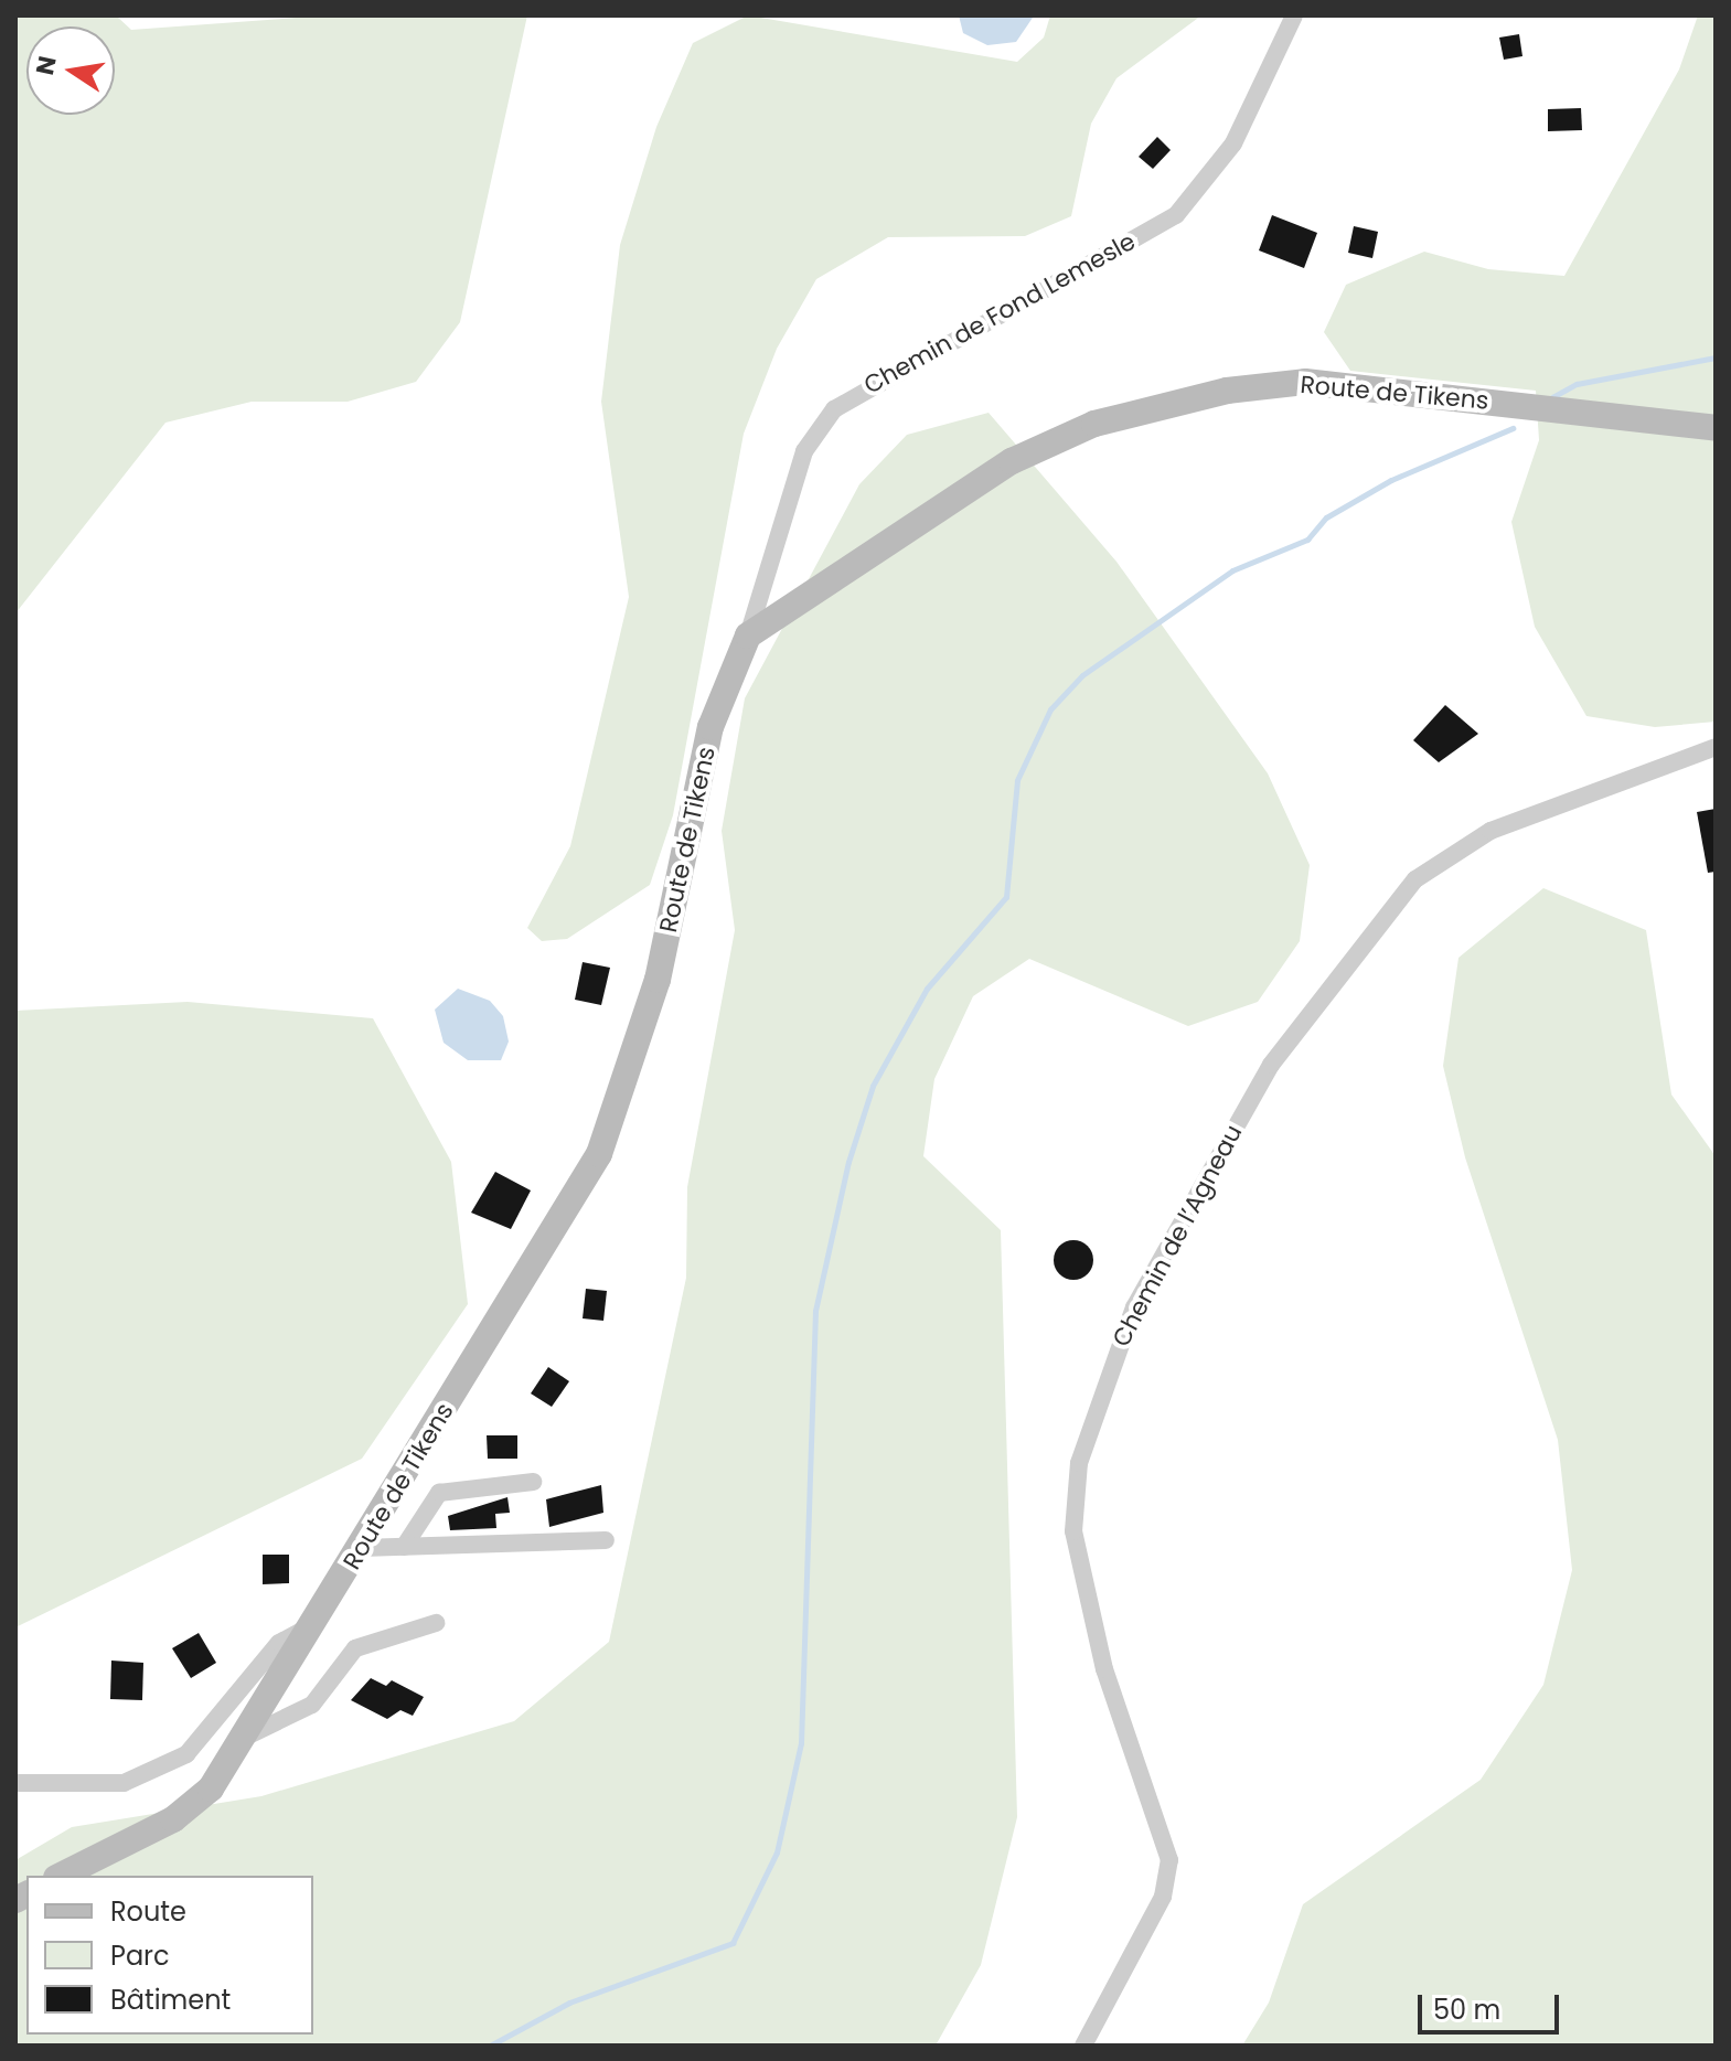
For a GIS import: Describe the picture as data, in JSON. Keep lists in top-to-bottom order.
{
  "streets": {
    "street": ["Chemin de Fond Lemesle", "Route de Tikens", "Chemin de l’Agneau"]
  },
  "crossings": [
    ["Chemin de Fond Lemesle", "Route de Tikens"]
  ],
  "legend": ["Route", "Parc", "Bâtiment"],
  "scale_bar": "50 m",
  "north": "left"
}
